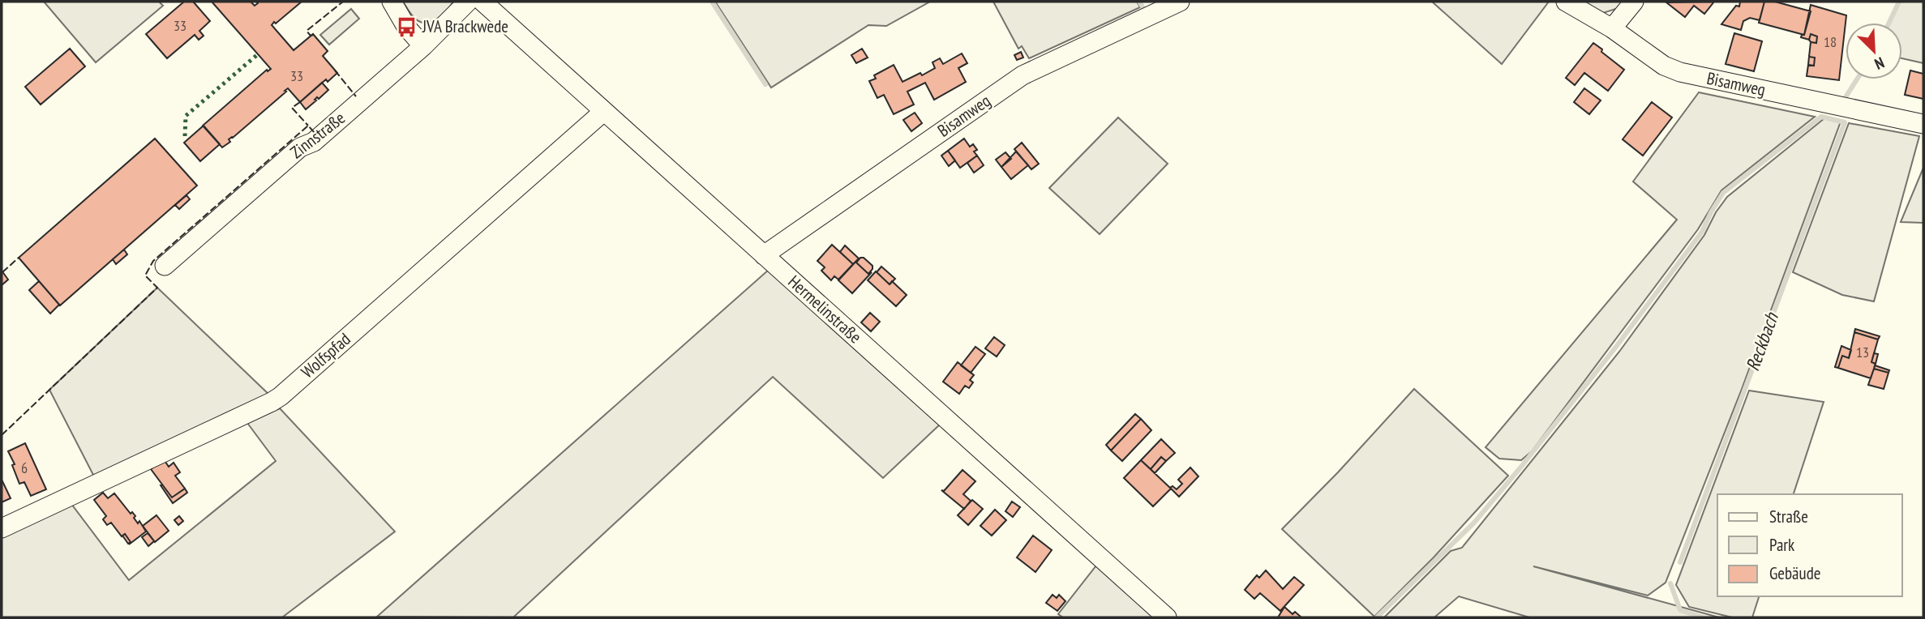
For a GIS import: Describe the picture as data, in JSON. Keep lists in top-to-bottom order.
{
  "streets": {
    "street": [
      "Bisamweg",
      "Zinnstraße",
      "Hermelinstraße",
      "Wolfspfad"
    ]
  },
  "crossings": [
    ["Bisamweg", "Hermelinstraße"],
    ["Hermelinstraße", "Wolfspfad"]
  ],
  "water": ["Reckbach"],
  "places": {
    "bus stop": ["JVA Brackwede"]
  },
  "house_numbers": [
    "33",
    "18",
    "33",
    "13",
    "6"
  ],
  "legend": ["Straße", "Park", "Gebäude"],
  "north": "bottom right"
}
